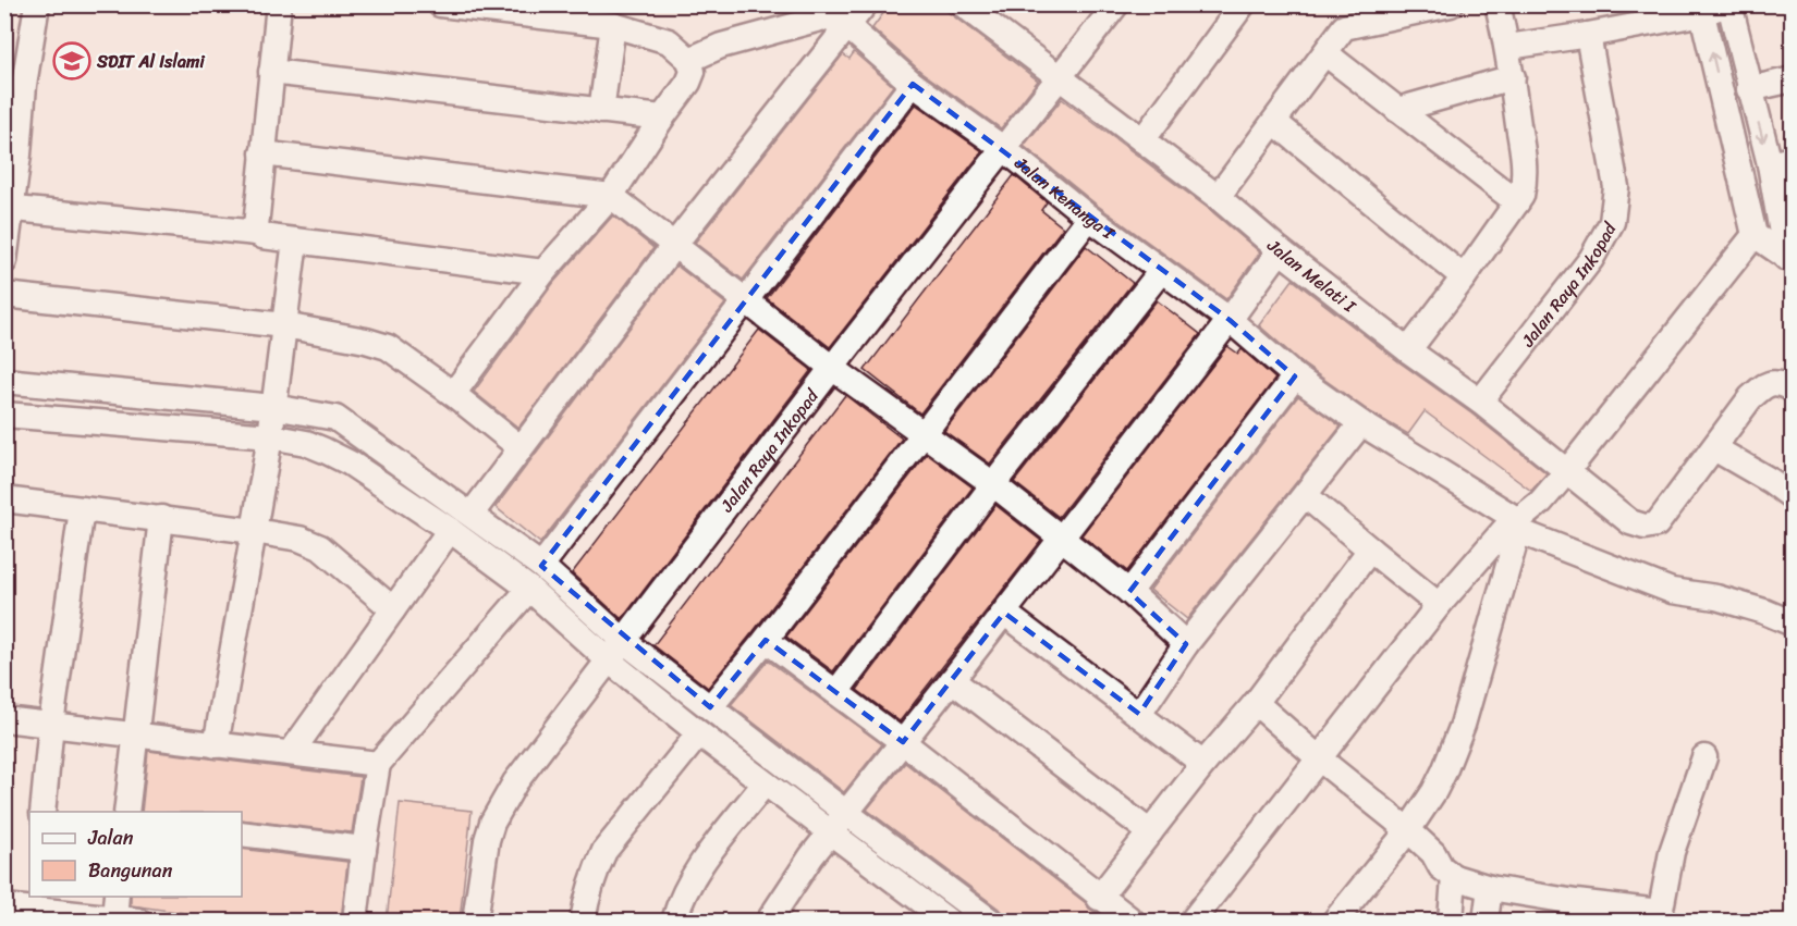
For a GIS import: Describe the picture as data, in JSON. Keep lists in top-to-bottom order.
{
  "streets": {
    "street": ["Jalan Kenanga I", "Jalan Melati I", "Jalan Raya Inkopad"]
  },
  "crossings": [
    ["Jalan Kenanga I", "Jalan Raya Inkopad"],
    ["Jalan Melati I", "Jalan Raya Inkopad"]
  ],
  "places": {
    "school or university": ["SDIT Al Islami"]
  },
  "legend": ["Jalan", "Bangunan"]
}
